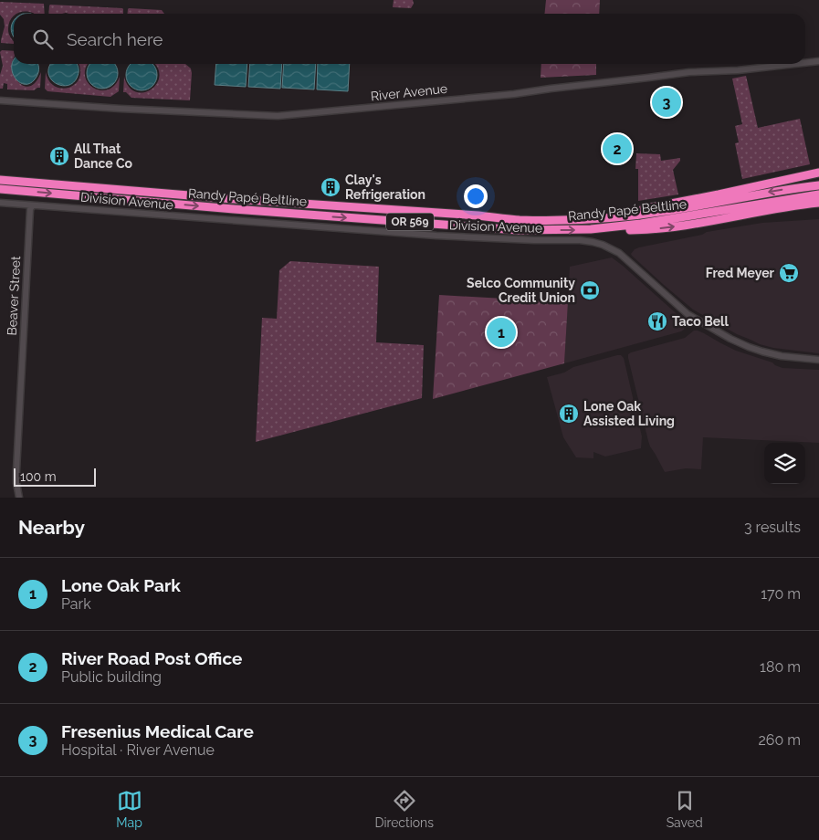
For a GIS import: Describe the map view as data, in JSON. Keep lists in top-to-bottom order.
{
  "streets": {
    "highway": ["Randy Papé Beltline", "OR 569"],
    "street": ["River Avenue", "Division Avenue", "Beaver Street"]
  },
  "crossings": [
    ["Division Avenue", "Beaver Street"]
  ],
  "places": {
    "building": ["All That Dance Co", "Clay's Refrigeration", "Lone Oak Assisted Living"],
    "supermarket": ["Fred Meyer"],
    "bank": ["Selco Community Credit Union"],
    "restaurant": ["Taco Bell"]
  },
  "scale_bar": "100 m",
  "page": {
    "search": "Search here",
    "pins": ["3", "2", "1"],
    "scale": "100 m",
    "heading": ["Nearby", "3 results"],
    "list": [
      {
        "mark": "1",
        "name": "Lone Oak Park",
        "note": "Park",
        "value": "170 m"
      },
      {
        "mark": "2",
        "name": "River Road Post Office",
        "note": "Public building",
        "value": "180 m"
      },
      {
        "mark": "3",
        "name": "Fresenius Medical Care",
        "note": "Hospital · River Avenue",
        "value": "260 m"
      }
    ],
    "nav": ["Map", "Directions", "Saved"]
  }
}
